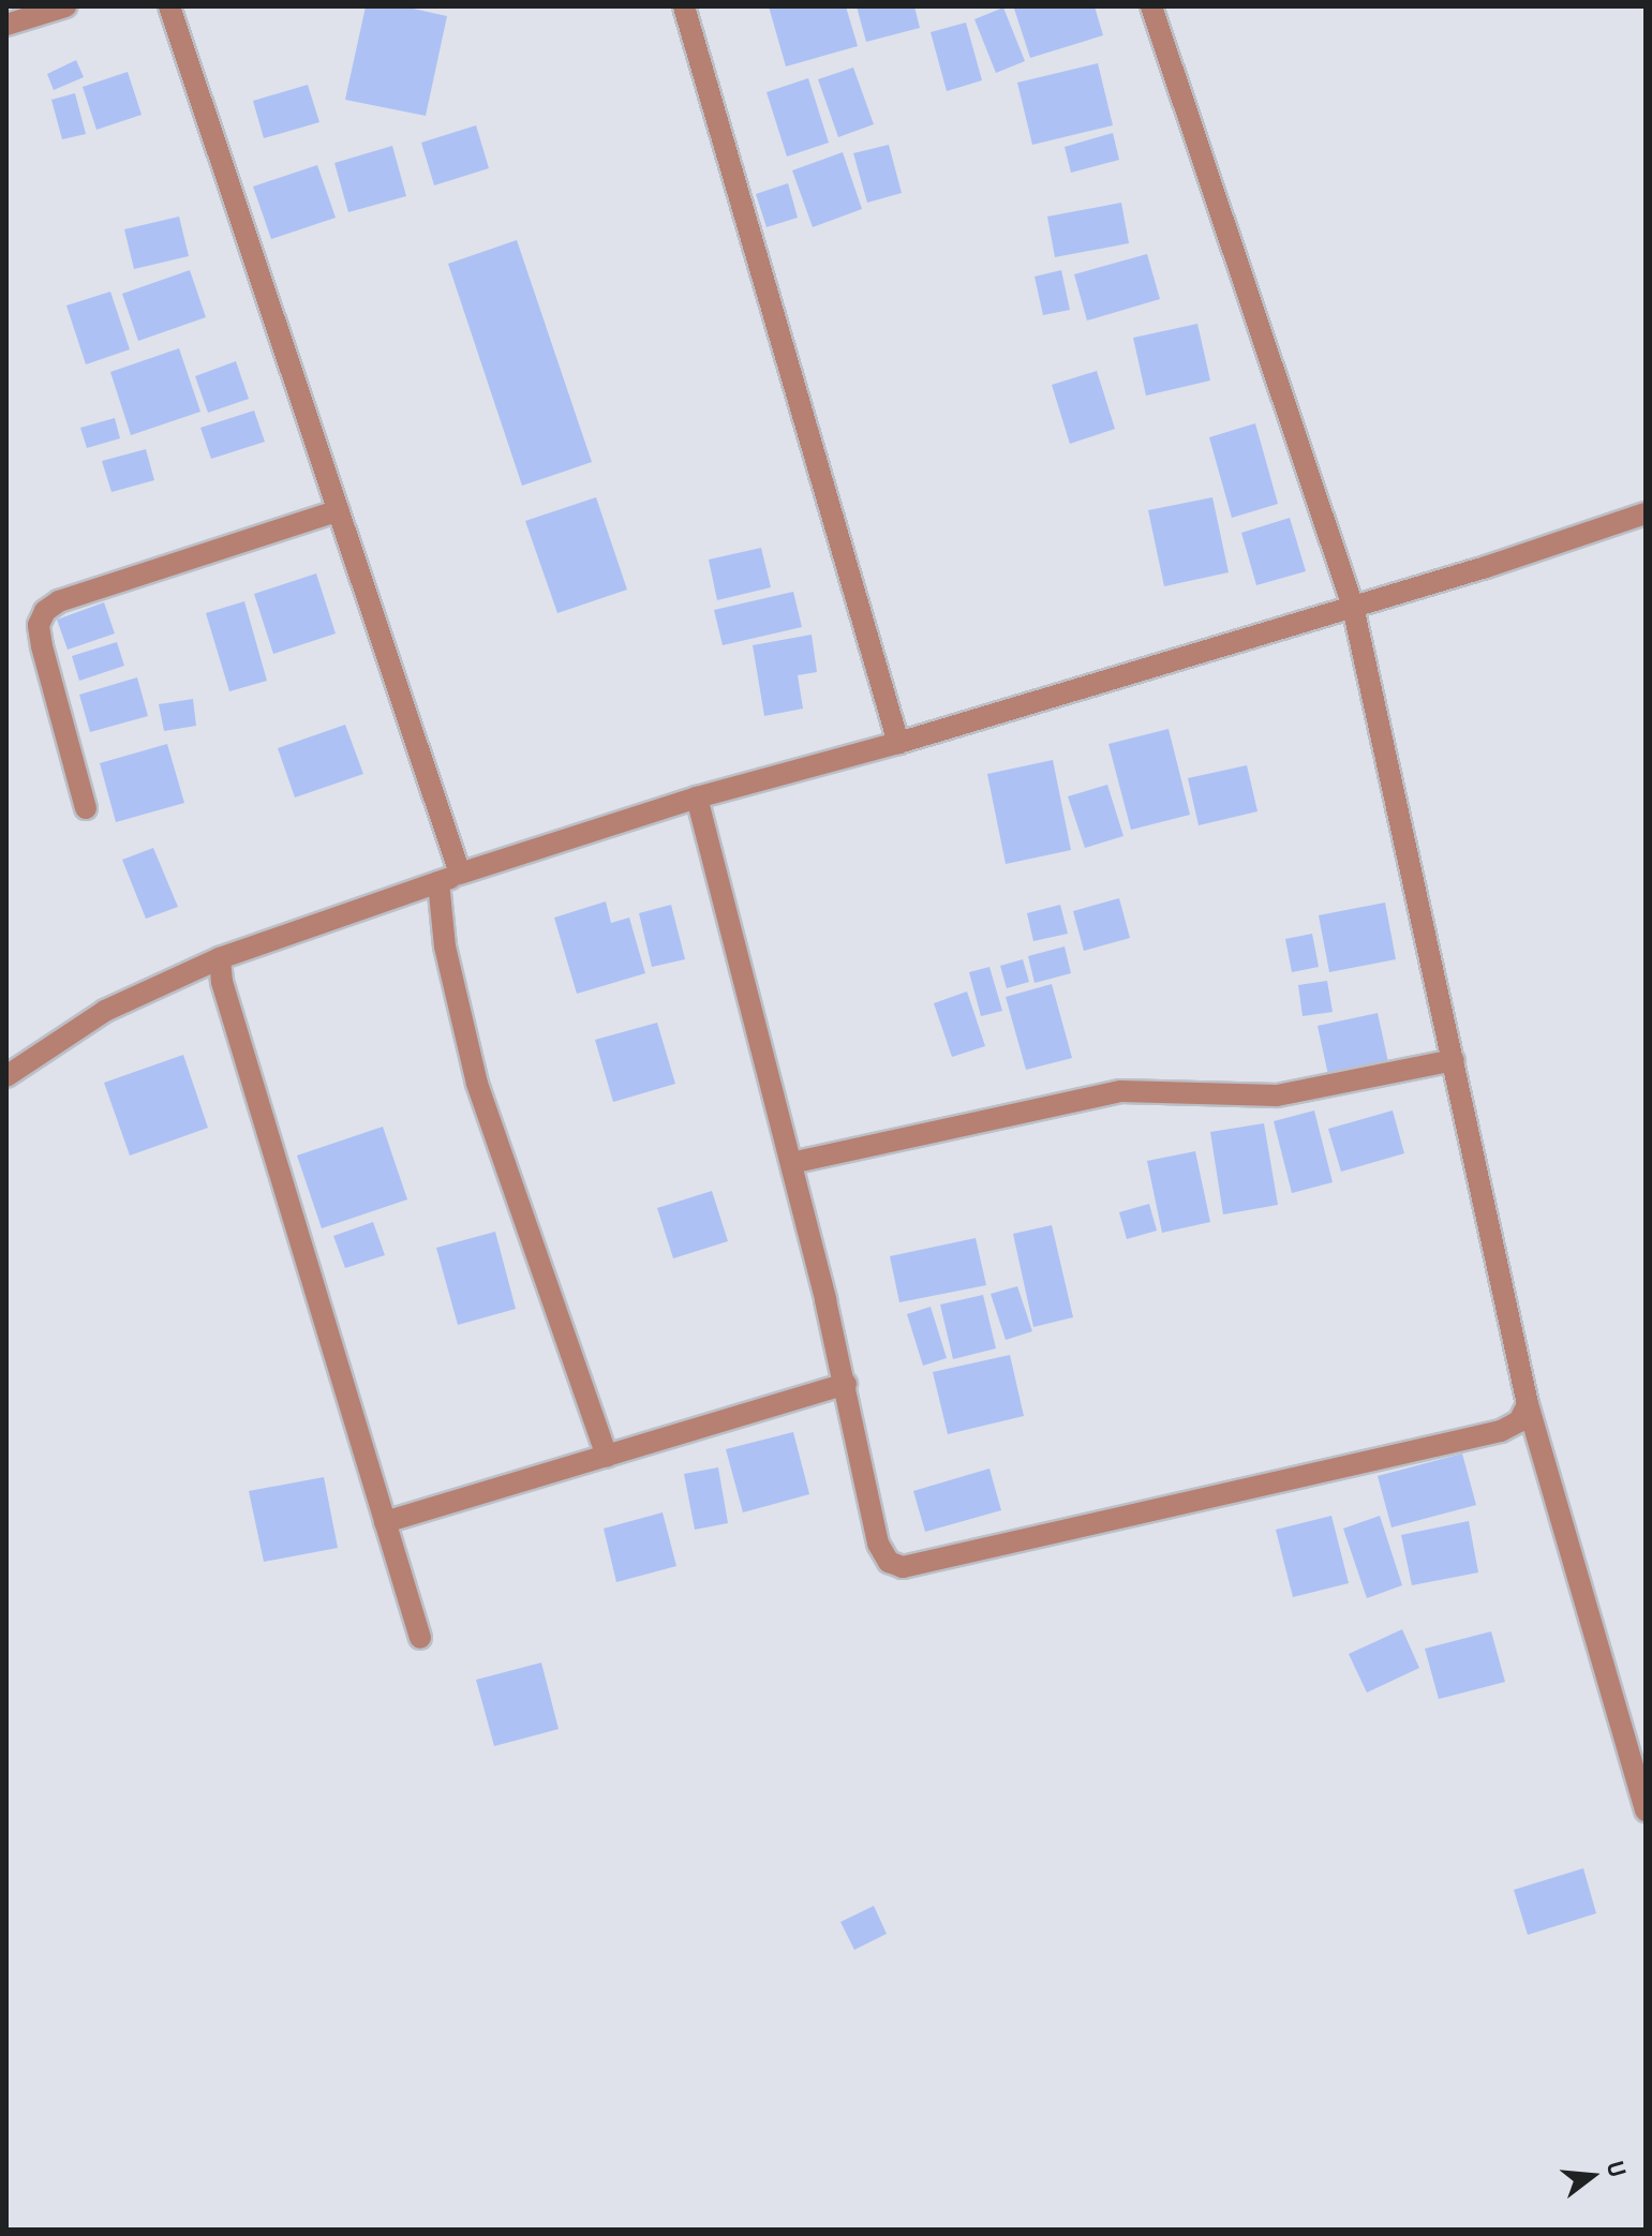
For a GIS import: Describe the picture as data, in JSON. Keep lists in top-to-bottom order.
{
  "north": "right"
}
